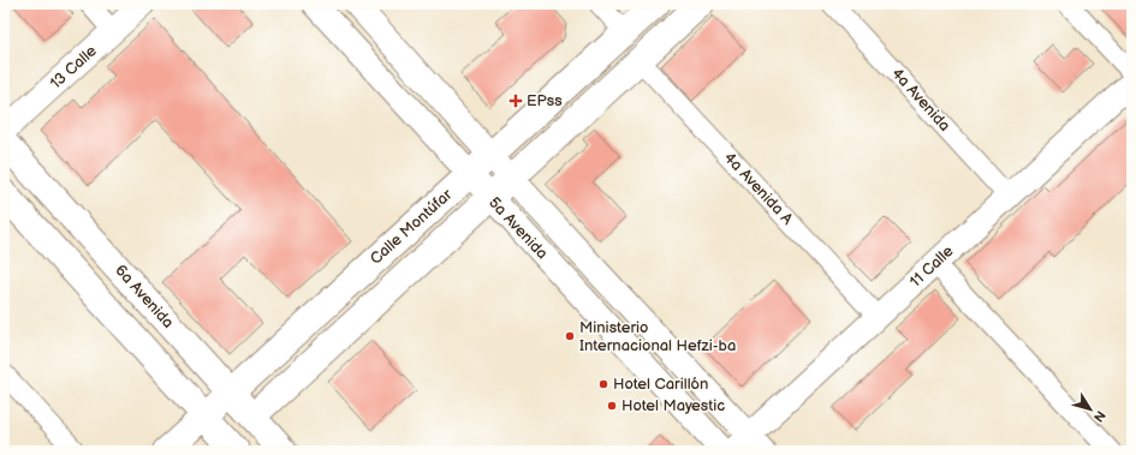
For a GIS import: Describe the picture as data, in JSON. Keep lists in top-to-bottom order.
{
  "streets": {
    "main road": ["Calle Montúfar", "6a Avenida"],
    "street": [
      "13 Calle",
      "4a Avenida",
      "4a Avenida A",
      "5a Avenida",
      "11 Calle"
    ]
  },
  "crossings": [
    ["4a Avenida", "11 Calle"],
    ["4a Avenida A", "Calle Montúfar"],
    ["4a Avenida A", "11 Calle"],
    ["Calle Montúfar", "5a Avenida"],
    ["Calle Montúfar", "6a Avenida"],
    ["5a Avenida", "11 Calle"]
  ],
  "places": {
    "health": ["EPss"],
    "other": ["Ministerio Internacional Hefzi-ba", "Hotel Carillón", "Hotel Mayestic"]
  },
  "north": "bottom right"
}
